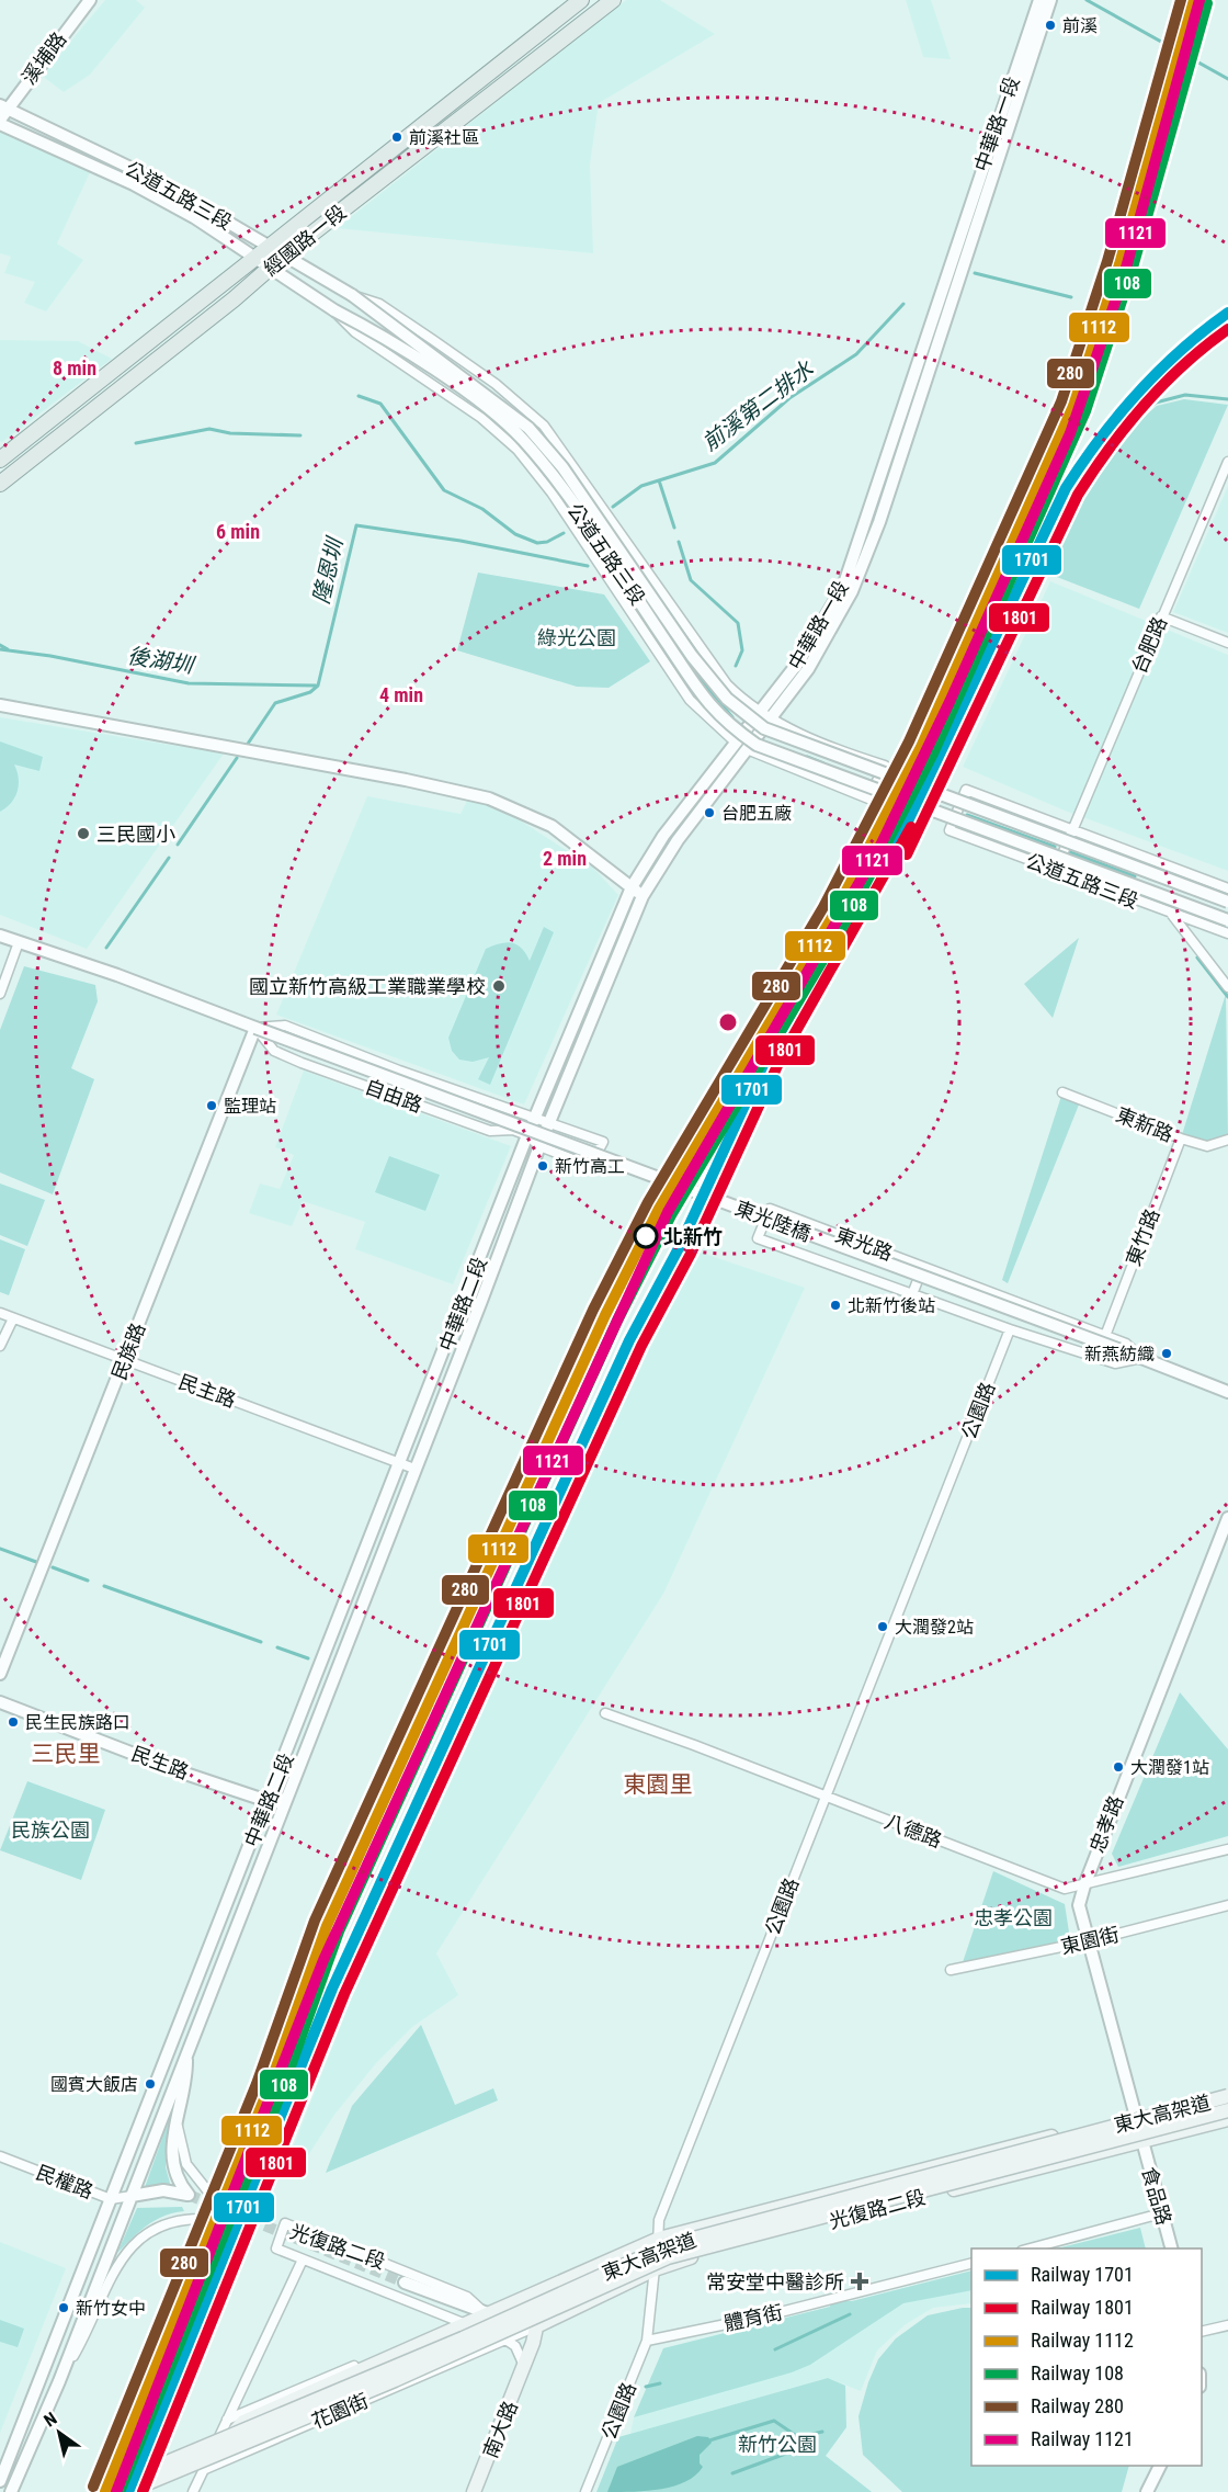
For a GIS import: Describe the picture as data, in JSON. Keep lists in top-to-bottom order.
{
  "streets": {
    "main road": [
      "經國路一段",
      "東大高架道",
      "光復路二段",
      "南大路"
    ],
    "street": [
      "溪埔路",
      "中華路一段",
      "公道五路三段",
      "台肥路",
      "自由路",
      "東新路",
      "東光陸橋",
      "東竹路",
      "東光路",
      "中華路二段",
      "民族路",
      "民主路",
      "公園路",
      "民生路",
      "忠孝路",
      "八德路",
      "東園街",
      "民權路",
      "食品路",
      "體育街",
      "花園街"
    ]
  },
  "crossings": [
    ["溪埔路", "公道五路三段"],
    ["中華路一段", "公道五路三段"],
    ["中華路一段", "自由路"],
    ["中華路一段", "中華路二段"],
    ["公道五路三段", "經國路一段"],
    ["公道五路三段", "台肥路"],
    ["自由路", "東光陸橋"],
    ["自由路", "中華路二段"],
    ["自由路", "民族路"],
    ["東新路", "東竹路"],
    ["東光陸橋", "東光路"],
    ["東光陸橋", "民族路"],
    ["東竹路", "東光路"],
    ["東光路", "公園路"],
    ["中華路二段", "民主路"],
    ["中華路二段", "民生路"],
    ["中華路二段", "民權路"],
    ["民族路", "民主路"],
    ["公園路", "八德路"],
    ["公園路", "光復路二段"],
    ["公園路", "體育街"],
    ["忠孝路", "八德路"],
    ["忠孝路", "東園街"],
    ["忠孝路", "食品路"],
    ["忠孝路", "光復路二段"],
    ["食品路", "光復路二段"],
    ["光復路二段", "花園街"],
    ["光復路二段", "南大路"]
  ],
  "districts": ["三民里", "東園里"],
  "water": ["前溪第二排水", "隆恩圳", "後湖圳"],
  "parks": [
    "綠光公園",
    "民族公園",
    "忠孝公園",
    "新竹公園"
  ],
  "places": {
    "other": [
      "前溪",
      "前溪社區",
      "台肥五廠",
      "三民國小",
      "國立新竹高級工業職業學校",
      "監理站",
      "新竹高工",
      "北新竹",
      "北新竹後站",
      "新燕紡織",
      "大潤發2站",
      "民生民族路口",
      "大潤發1站",
      "國賓大飯店",
      "新竹女中"
    ],
    "health": ["常安堂中醫診所"]
  },
  "lines": [
    "rail line 1112",
    "rail line 280",
    "rail line 1121",
    "rail line 108",
    "rail line 1701",
    "rail line 1801"
  ],
  "legend": [
    "Railway 1701",
    "Railway 1801",
    "Railway 1112",
    "Railway 108",
    "Railway 280",
    "Railway 1121"
  ],
  "north": "top left",
  "rings": [
    "8 min",
    "6 min",
    "4 min",
    "2 min"
  ]
}
